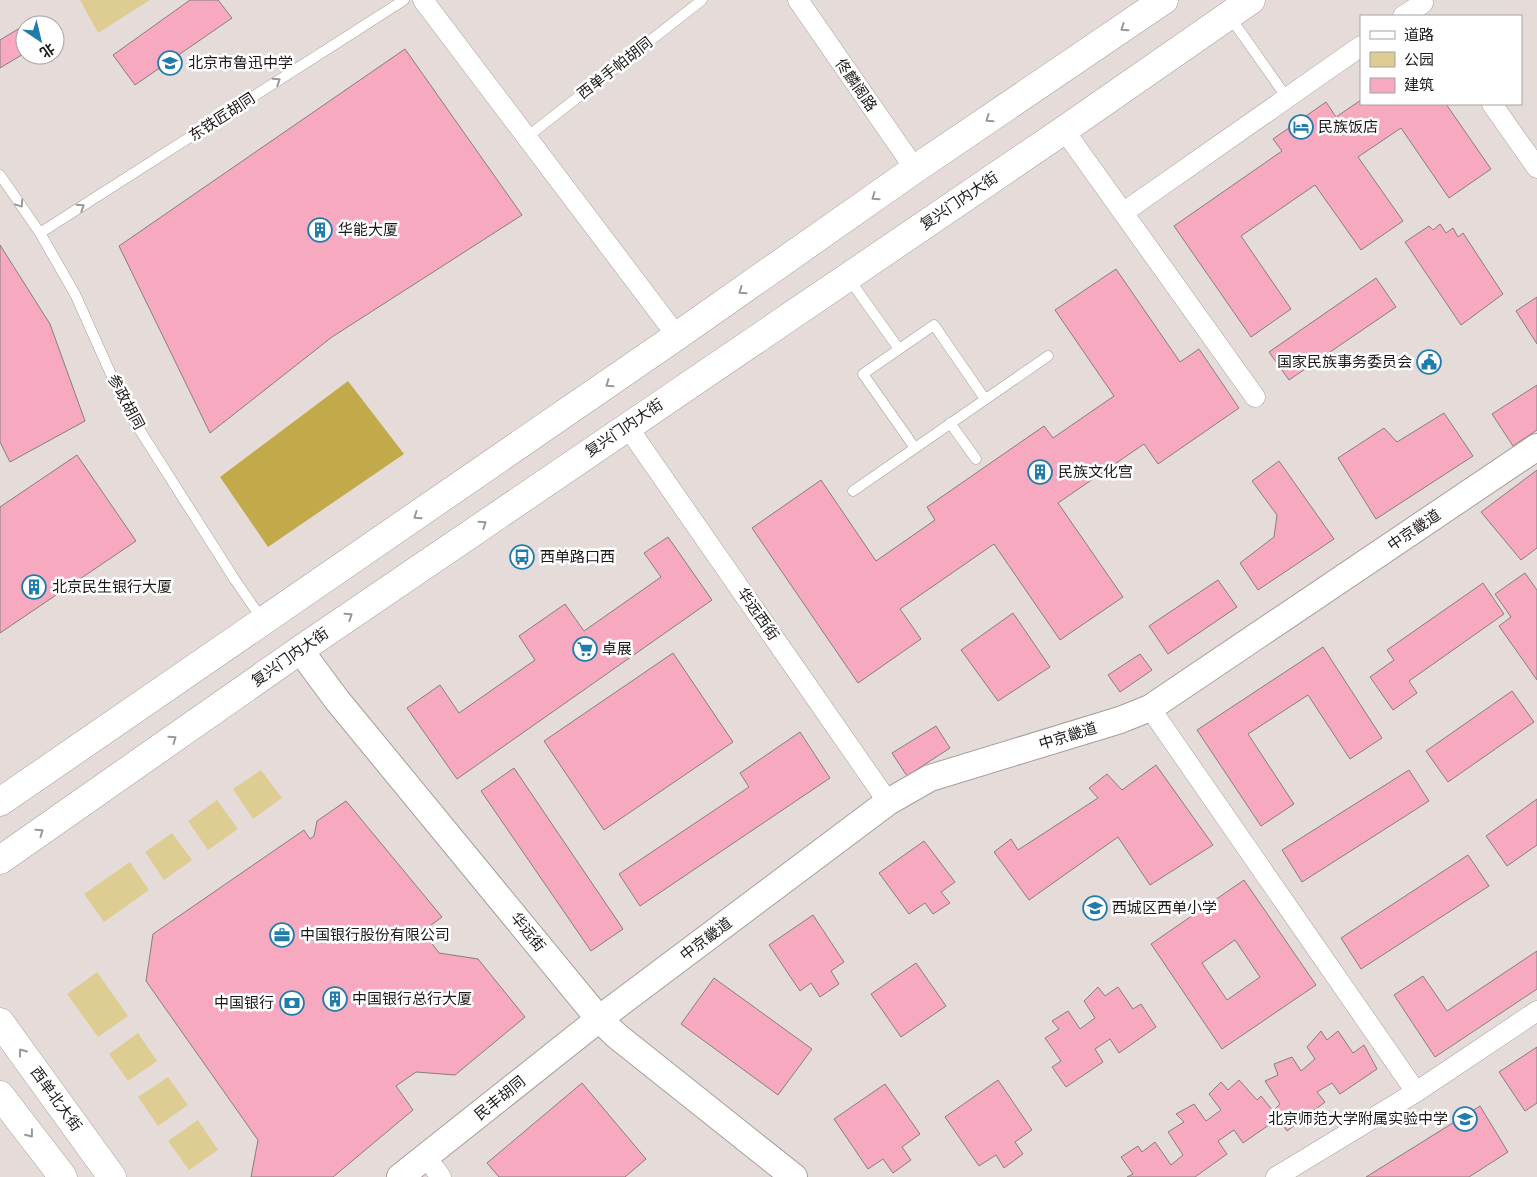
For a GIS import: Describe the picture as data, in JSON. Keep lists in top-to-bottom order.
{
  "streets": {
    "main road": ["复兴门内大街", "西单北大街"],
    "street": [
      "佟麟阁路",
      "中京畿道",
      "华远西街",
      "华远街",
      "民丰胡同"
    ],
    "lane": ["西单手帕胡同", "东铁匠胡同", "参政胡同"]
  },
  "crossings": [
    ["东铁匠胡同", "参政胡同"],
    ["复兴门内大街", "华远西街"],
    ["复兴门内大街", "华远街"],
    ["中京畿道", "华远西街"],
    ["中京畿道", "华远街"],
    ["中京畿道", "民丰胡同"],
    ["华远街", "民丰胡同"]
  ],
  "one_way": ["东铁匠胡同"],
  "places": {
    "school or university": ["北京市鲁迅中学", "西城区西单小学", "北京师范大学附属实验中学"],
    "hotel": ["民族饭店"],
    "building": [
      "华能大厦",
      "民族文化宫",
      "北京民生银行大厦",
      "中国银行总行大厦"
    ],
    "public building": ["国家民族事务委员会"],
    "bus stop": ["西单路口西"],
    "supermarket": ["卓展"],
    "office": ["中国银行股份有限公司"],
    "bank": ["中国银行"]
  },
  "legend": ["道路", "公园", "建筑"],
  "north": "bottom right"
}
